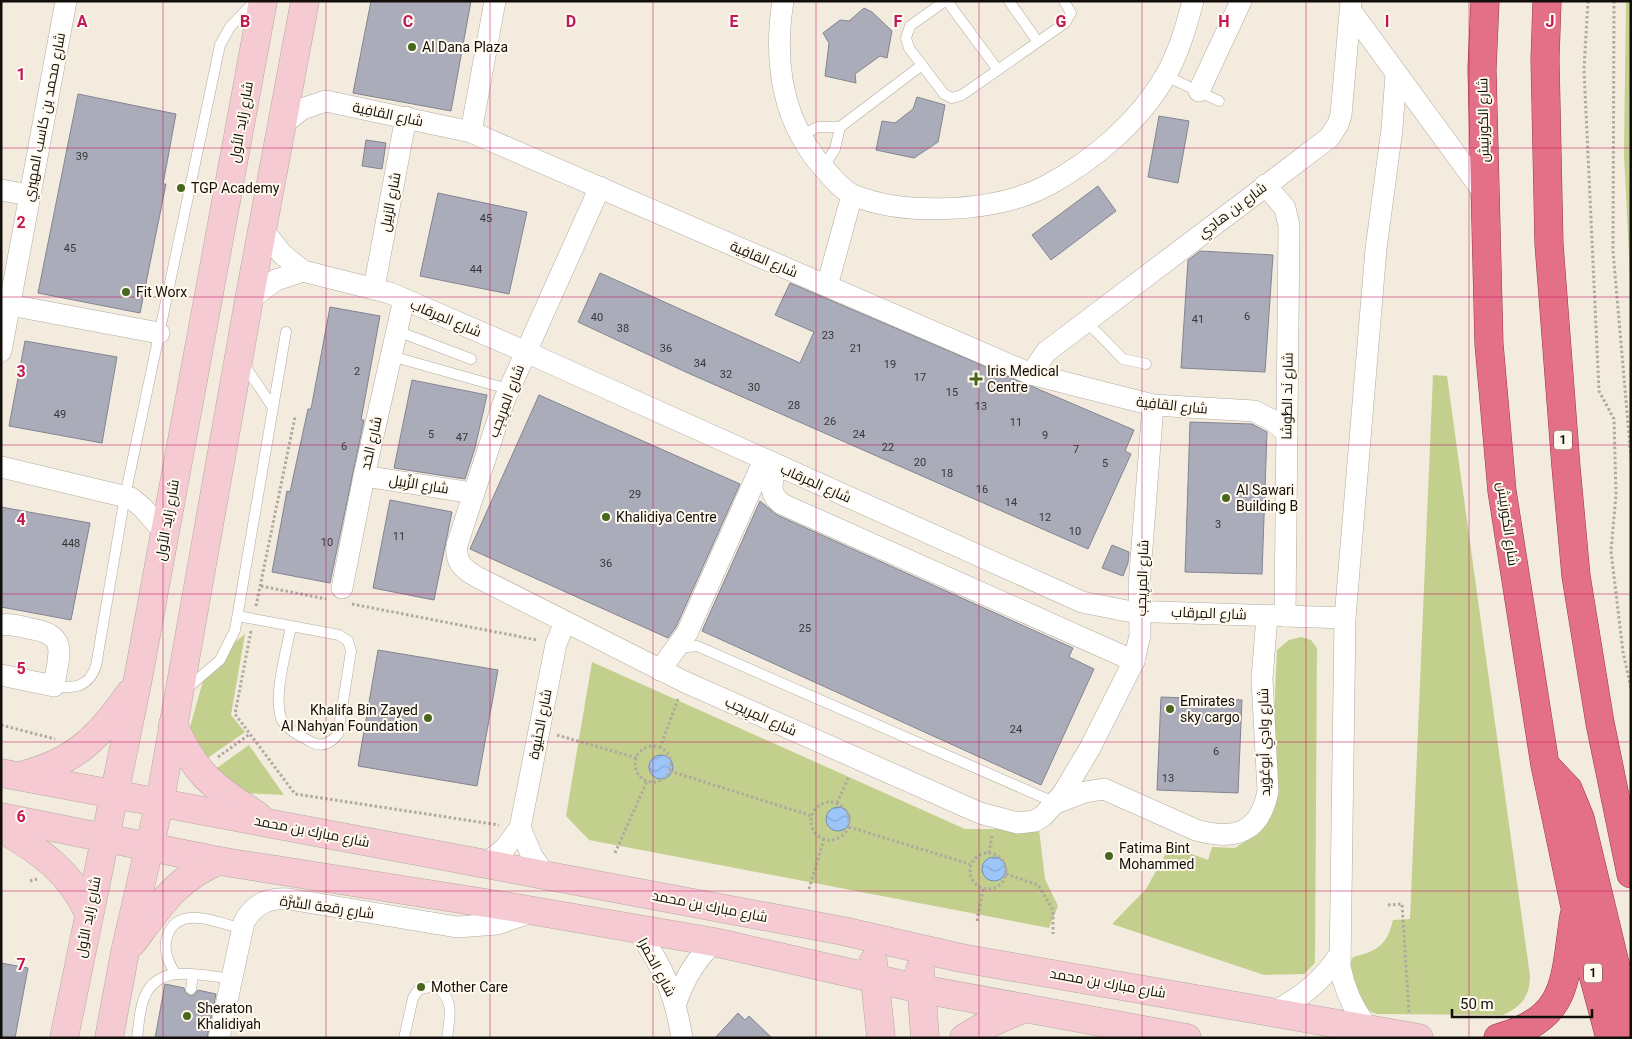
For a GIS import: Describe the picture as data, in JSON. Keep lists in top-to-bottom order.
{
  "streets": {
    "highway": ["شارع الكورنيش", "1"],
    "main road": ["شارع زايد الأول", "شارع مبارك بن محمد"],
    "street": [
      "شارع القافِية",
      "شارع محمد بن كاسب المهيري",
      "شارع الزبيل",
      "شارع بن هادِي",
      "شارع المِرقاب",
      "شارع نَد الطُّوشا",
      "شارع المِرِيجِب",
      "شارع الحَد",
      "شارع الزِّبِيل",
      "شارع الحنَيوة",
      "شارع وادِي أبوعُوَيد",
      "شارع رِقعة السِّرَّة",
      "شارع الحَمرا"
    ]
  },
  "crossings": [
    ["شارع القافِية", "شارع الزبيل"],
    ["شارع القافِية", "شارع بن هادِي"],
    ["شارع القافِية", "شارع نَد الطُّوشا"],
    ["شارع القافِية", "شارع المِرِيجِب"],
    ["شارع زايد الأول", "شارع مبارك بن محمد"],
    ["شارع الزبيل", "شارع المِرقاب"],
    ["شارع بن هادِي", "شارع نَد الطُّوشا"],
    ["شارع المِرقاب", "شارع نَد الطُّوشا"],
    ["شارع المِرقاب", "شارع المِرِيجِب"],
    ["شارع المِرقاب", "شارع الحَد"],
    ["شارع المِرقاب", "شارع وادِي أبوعُوَيد"],
    ["شارع نَد الطُّوشا", "شارع وادِي أبوعُوَيد"],
    ["شارع المِرِيجِب", "شارع الزِّبِيل"],
    ["شارع المِرِيجِب", "شارع الحنَيوة"],
    ["شارع الحَد", "شارع الزِّبِيل"],
    ["شارع الحنَيوة", "شارع مبارك بن محمد"]
  ],
  "places": {
    "other": [
      "Al Dana Plaza",
      "TGP Academy",
      "Fit Worx",
      "Al Sawari Building B",
      "Khalidiya Centre",
      "Emirates sky cargo",
      "Khalifa Bin Zayed Al Nahyan Foundation",
      "Fatima Bint Mohammed",
      "Mother Care",
      "Sheraton Khalidiyah"
    ],
    "health": ["Iris Medical Centre"]
  },
  "house_numbers": [
    "39",
    "45",
    "45",
    "44",
    "6",
    "40",
    "41",
    "38",
    "23",
    "36",
    "21",
    "34",
    "19",
    "2",
    "32",
    "17",
    "30",
    "15",
    "28",
    "13",
    "49",
    "26",
    "11",
    "5",
    "24",
    "9",
    "47",
    "6",
    "22",
    "7",
    "20",
    "5",
    "18",
    "16",
    "29",
    "14",
    "12",
    "3",
    "10",
    "11",
    "10",
    "448",
    "36",
    "25",
    "24",
    "6",
    "13"
  ],
  "scale_bar": "50 m",
  "grid": {
    "columns": [
      "A",
      "B",
      "C",
      "D",
      "E",
      "F",
      "G",
      "H",
      "I",
      "J"
    ],
    "rows": [
      "1",
      "2",
      "3",
      "4",
      "5",
      "6",
      "7"
    ]
  }
}
